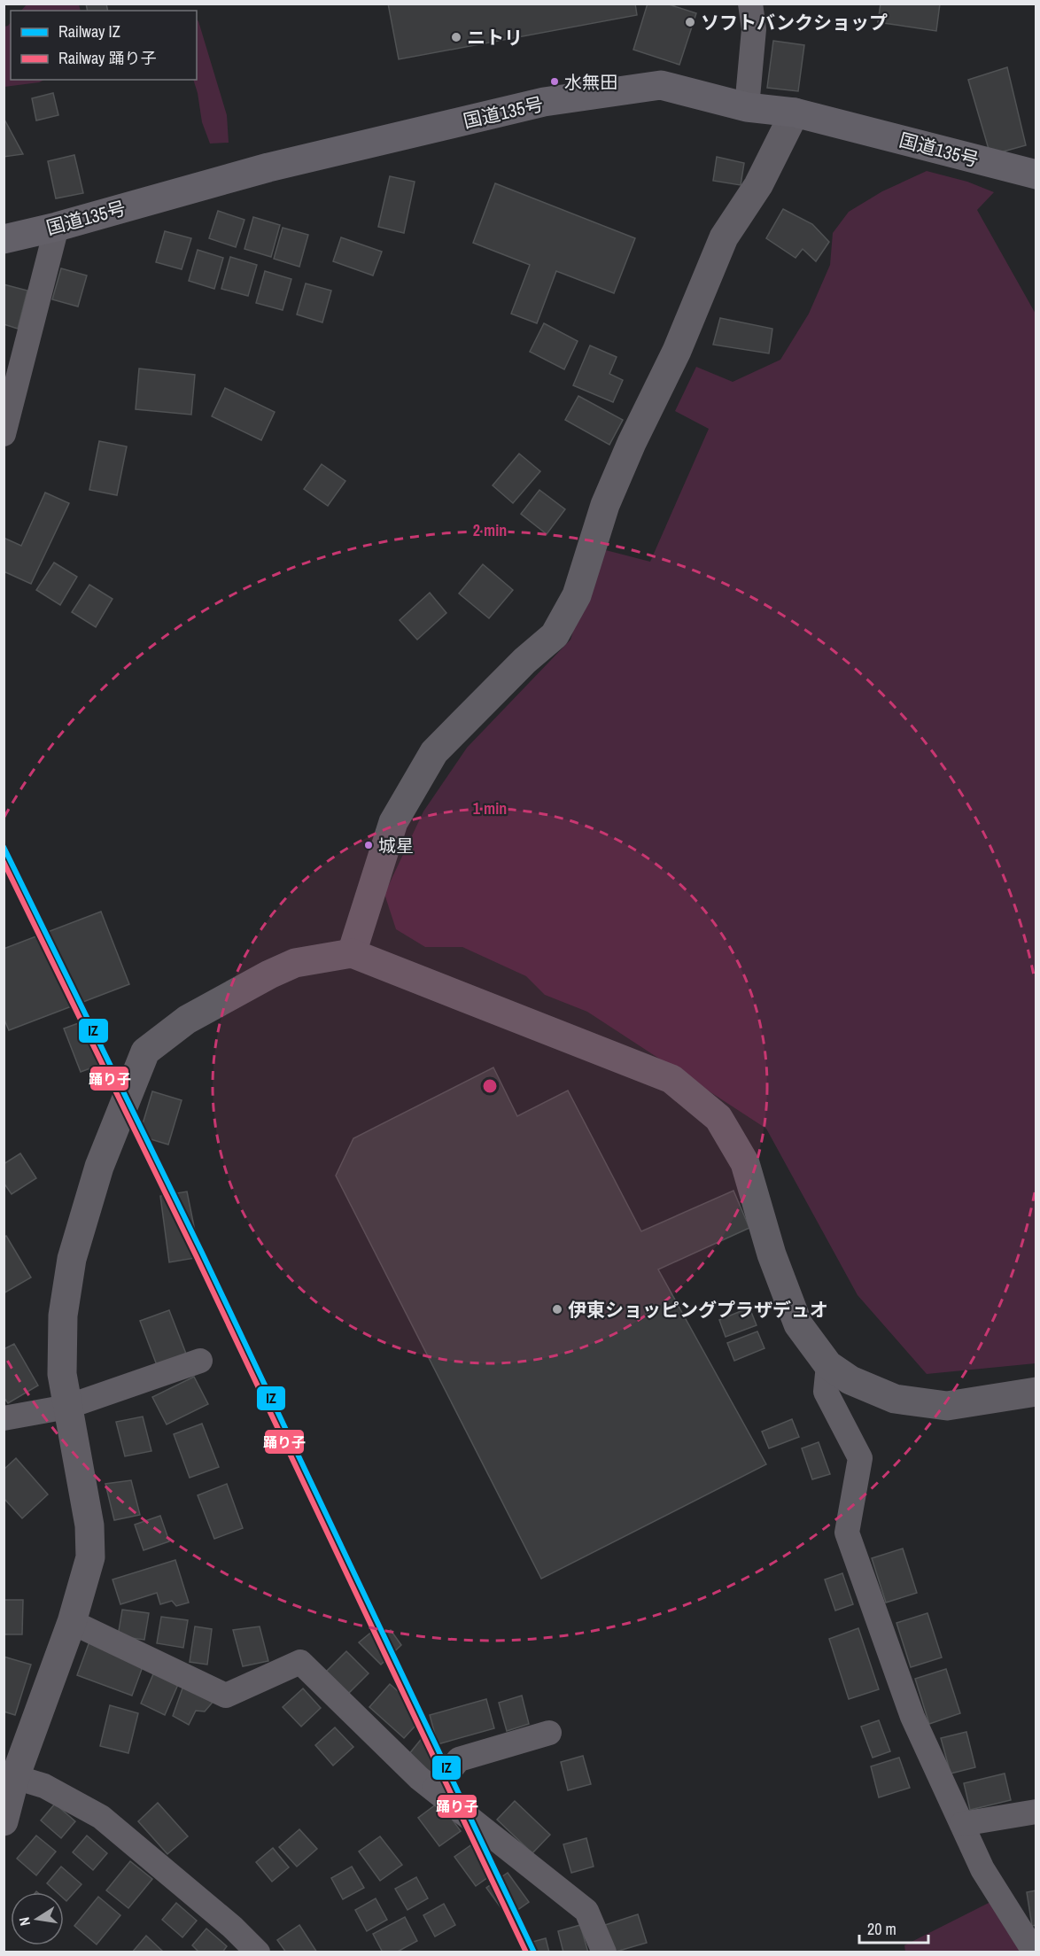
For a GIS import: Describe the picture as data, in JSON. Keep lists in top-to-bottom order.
{
  "streets": {
    "highway": ["国道135号"]
  },
  "places": [
    "ソフトバンクショップ",
    "ニトリ",
    "水無田",
    "城星",
    "伊東ショッピングプラザデュオ"
  ],
  "lines": ["rail line IZ", "rail line 踊り子"],
  "legend": ["Railway IZ", "Railway 踊り子"],
  "scale_bar": "20 m",
  "north": "left",
  "rings": ["2 min", "1 min"]
}
